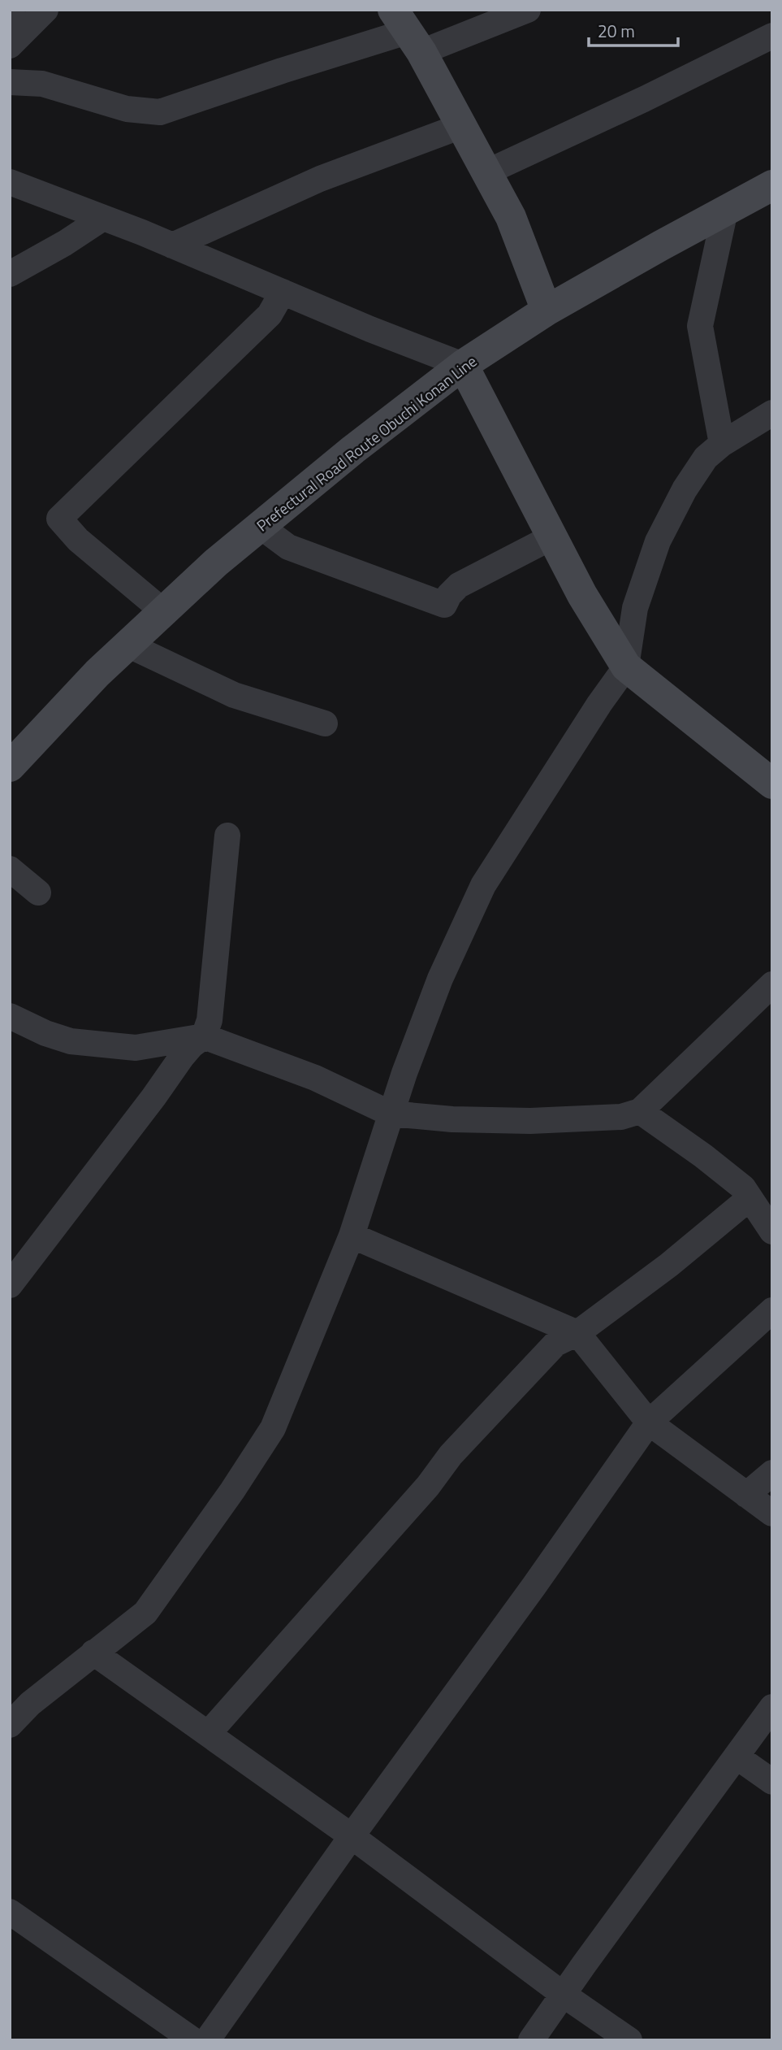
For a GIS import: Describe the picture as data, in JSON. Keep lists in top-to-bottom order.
{
  "streets": {
    "main road": ["Prefectural Road Route Obuchi Konan Line"]
  },
  "scale_bar": "20 m"
}
